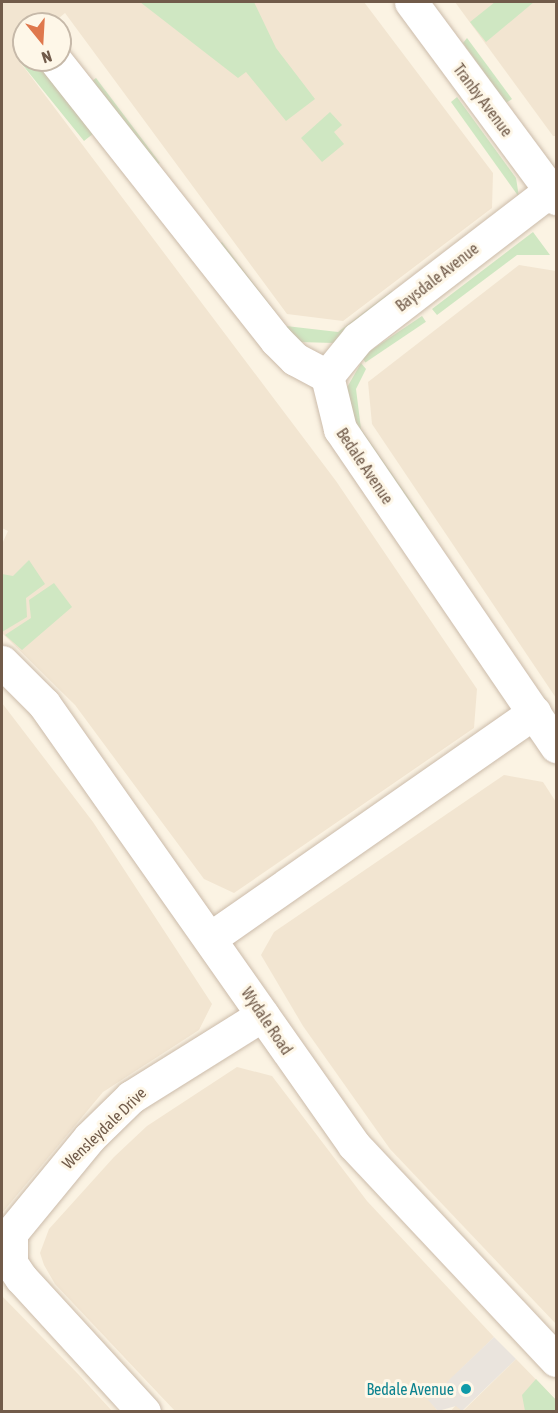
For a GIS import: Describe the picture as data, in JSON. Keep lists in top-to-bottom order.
{
  "streets": {
    "street": [
      "Tranby Avenue",
      "Baysdale Avenue",
      "Bedale Avenue",
      "Wydale Road",
      "Wensleydale Drive"
    ]
  },
  "crossings": [
    ["Tranby Avenue", "Baysdale Avenue"],
    ["Baysdale Avenue", "Bedale Avenue"],
    ["Wydale Road", "Wensleydale Drive"]
  ],
  "places": ["Bedale Avenue"],
  "north": "bottom"
}
